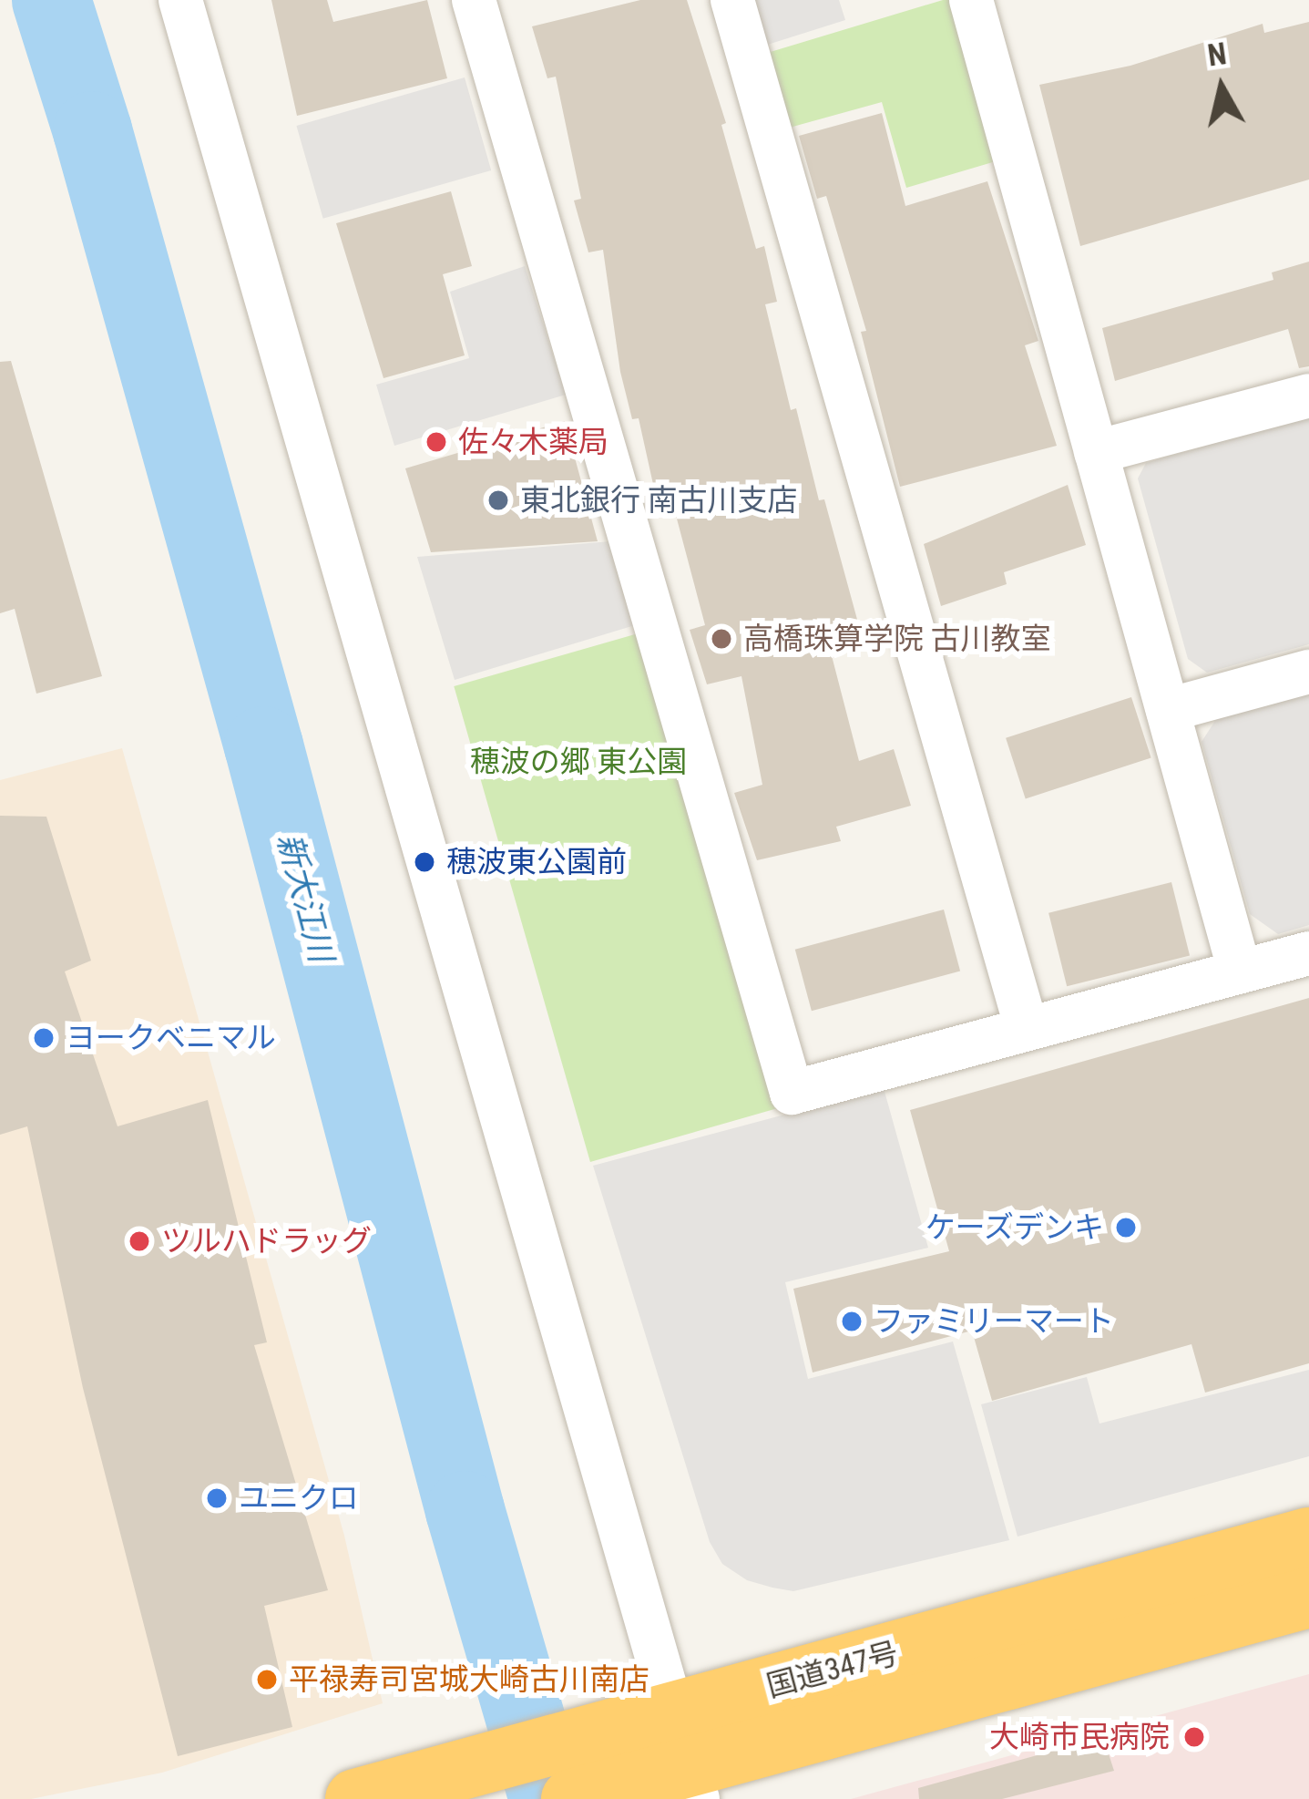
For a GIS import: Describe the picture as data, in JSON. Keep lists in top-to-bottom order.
{
  "streets": {
    "highway": ["国道347号"]
  },
  "water": ["新大江川"],
  "parks": ["穂波の郷 東公園"],
  "places": [
    "佐々木薬局",
    "東北銀行 南古川支店",
    "高橋珠算学院 古川教室",
    "穂波東公園前",
    "ヨークベニマル",
    "ケーズデンキ",
    "ツルハドラッグ",
    "ファミリーマート",
    "ユニクロ",
    "平禄寿司宮城大崎古川南店",
    "大崎市民病院"
  ],
  "north": "top"
}
